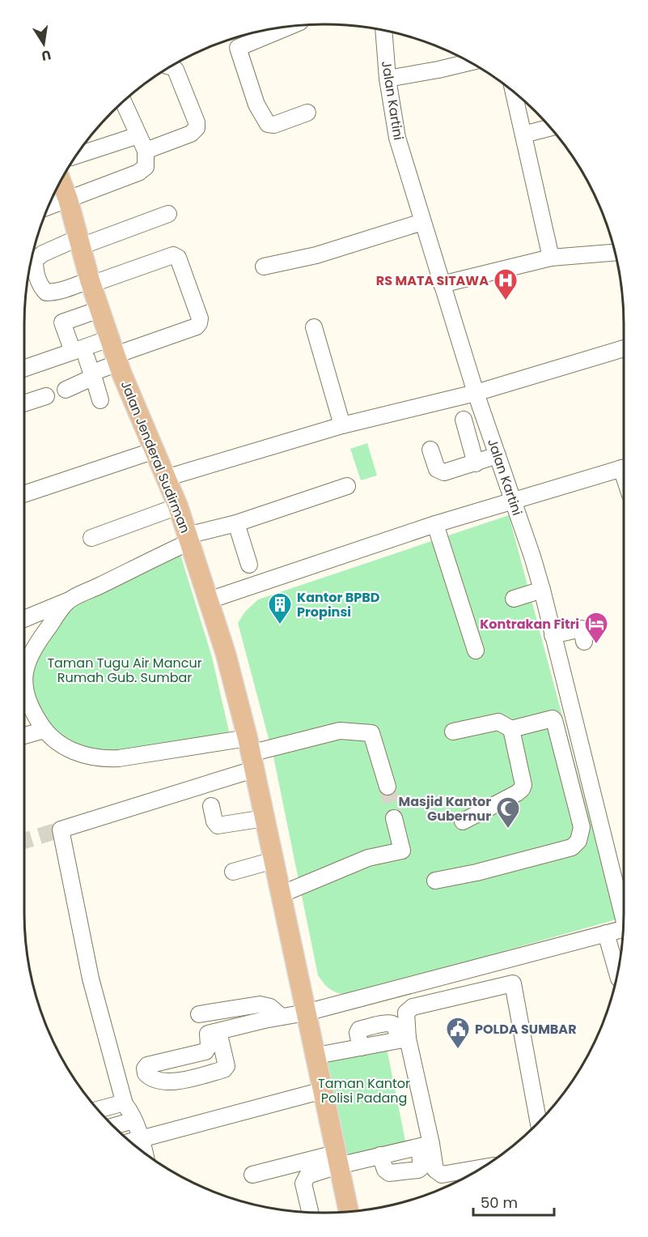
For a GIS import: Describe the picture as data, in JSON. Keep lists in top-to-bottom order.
{
  "streets": {
    "main road": ["Jalan Jenderal Sudirman"],
    "street": ["Jalan Kartini"]
  },
  "parks": ["Taman Tugu Air Mancur Rumah Gub. Sumbar", "Taman Kantor Polisi Padang"],
  "places": {
    "hospital": ["RS MATA SITAWA"],
    "building": ["Kantor BPBD Propinsi"],
    "hotel": ["Kontrakan Fitri"],
    "mosque": ["Masjid Kantor Gubernur"],
    "public building": ["POLDA SUMBAR"]
  },
  "scale_bar": "50 m",
  "north": "bottom"
}
